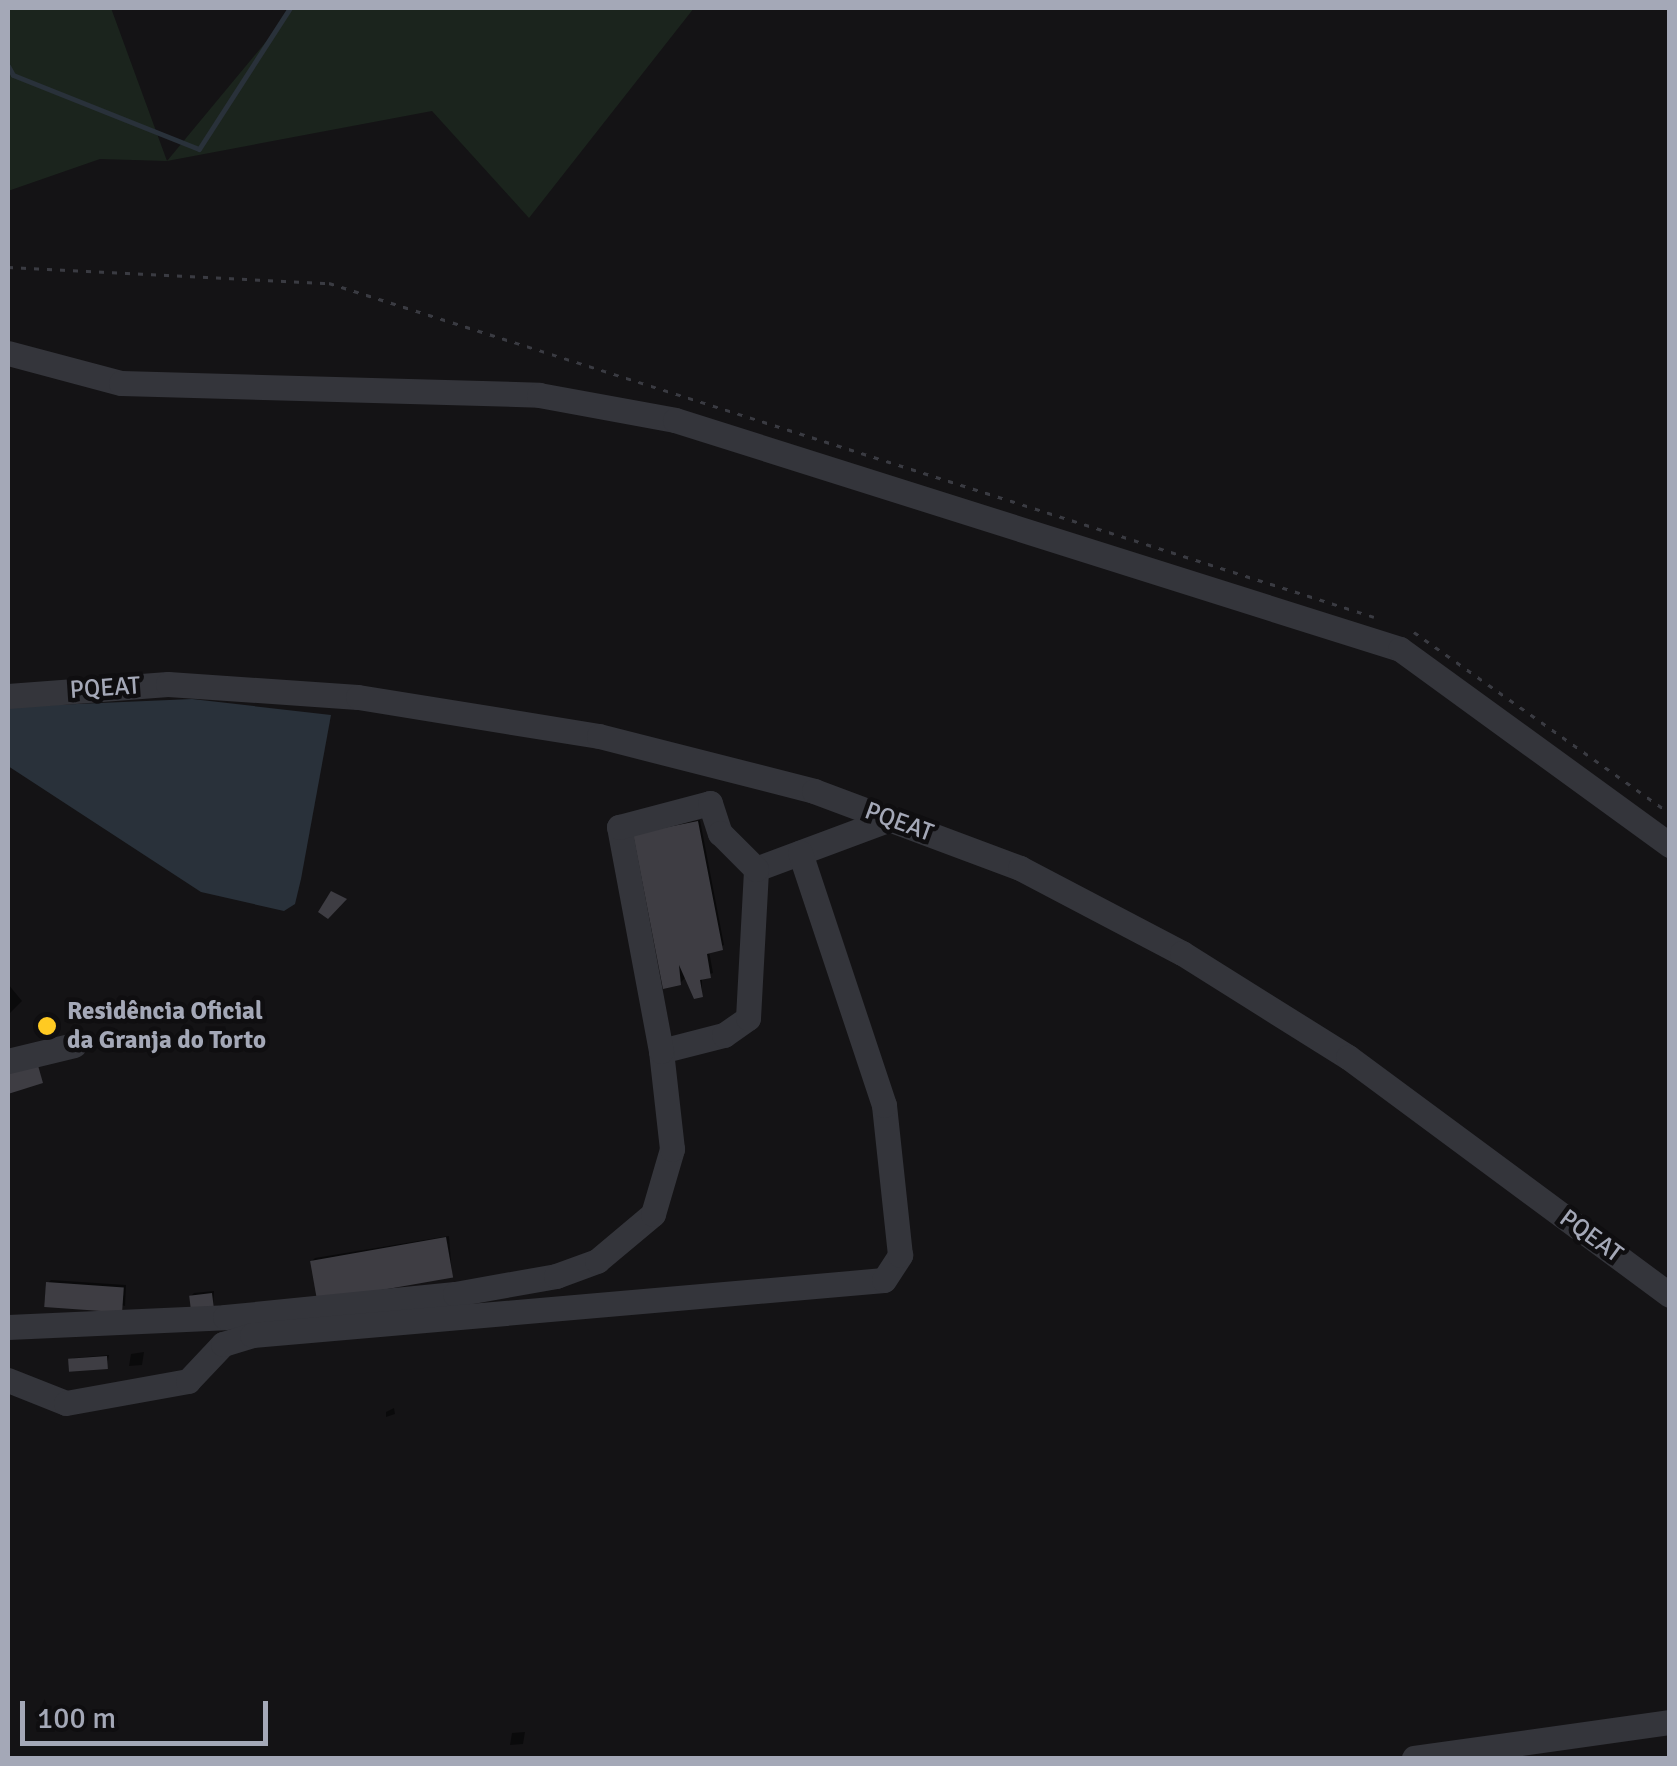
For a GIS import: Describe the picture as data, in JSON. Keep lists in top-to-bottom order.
{
  "streets": {
    "lane": ["PQEAT"]
  },
  "places": ["Residência Oficial da Granja do Torto"],
  "scale_bar": "100 m"
}
